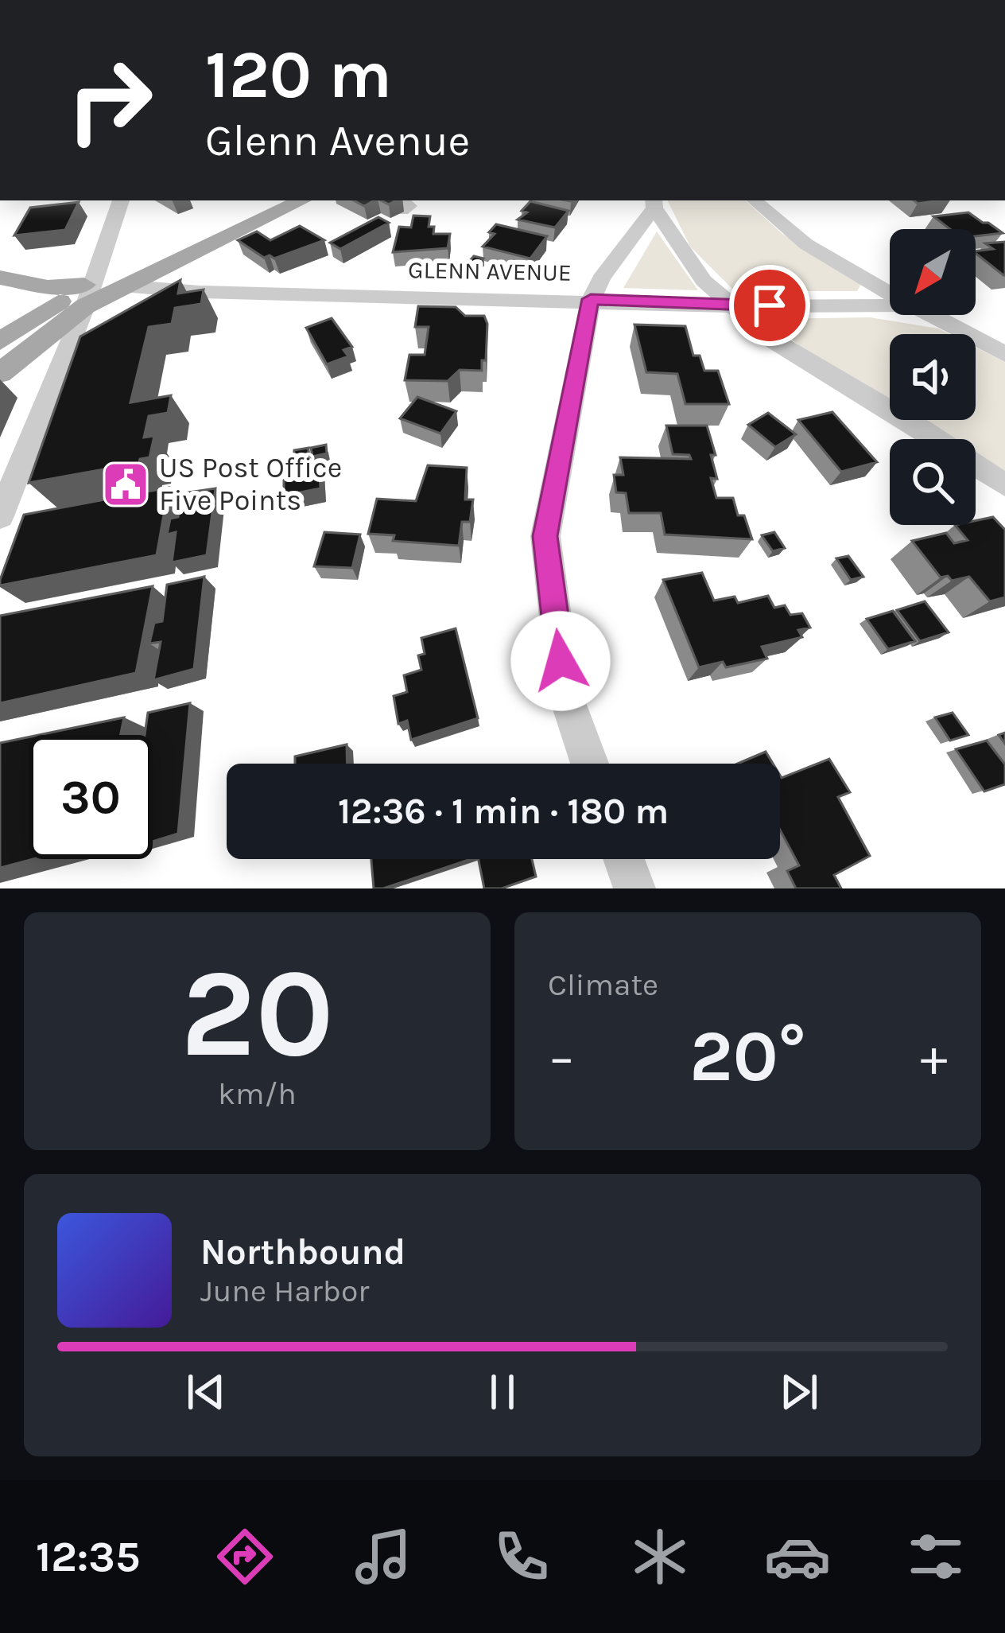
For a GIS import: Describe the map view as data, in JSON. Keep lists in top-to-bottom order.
{
  "streets": {
    "street": ["GLENN AVENUE"]
  },
  "places": {
    "public building": ["US Post Office Five Points"]
  },
  "north": "bottom left",
  "page": {
    "turn": ["120 m", "Glenn Avenue"],
    "limit": "30",
    "trip": "12:36 · 1 min · 180 m",
    "tile": [
      ["20", "km/h"],
      "Climate"
    ],
    "heat": ["−", "20°", "+"],
    "song": ["Northbound", "June Harbor"],
    "tabs": "12:35"
  }
}
